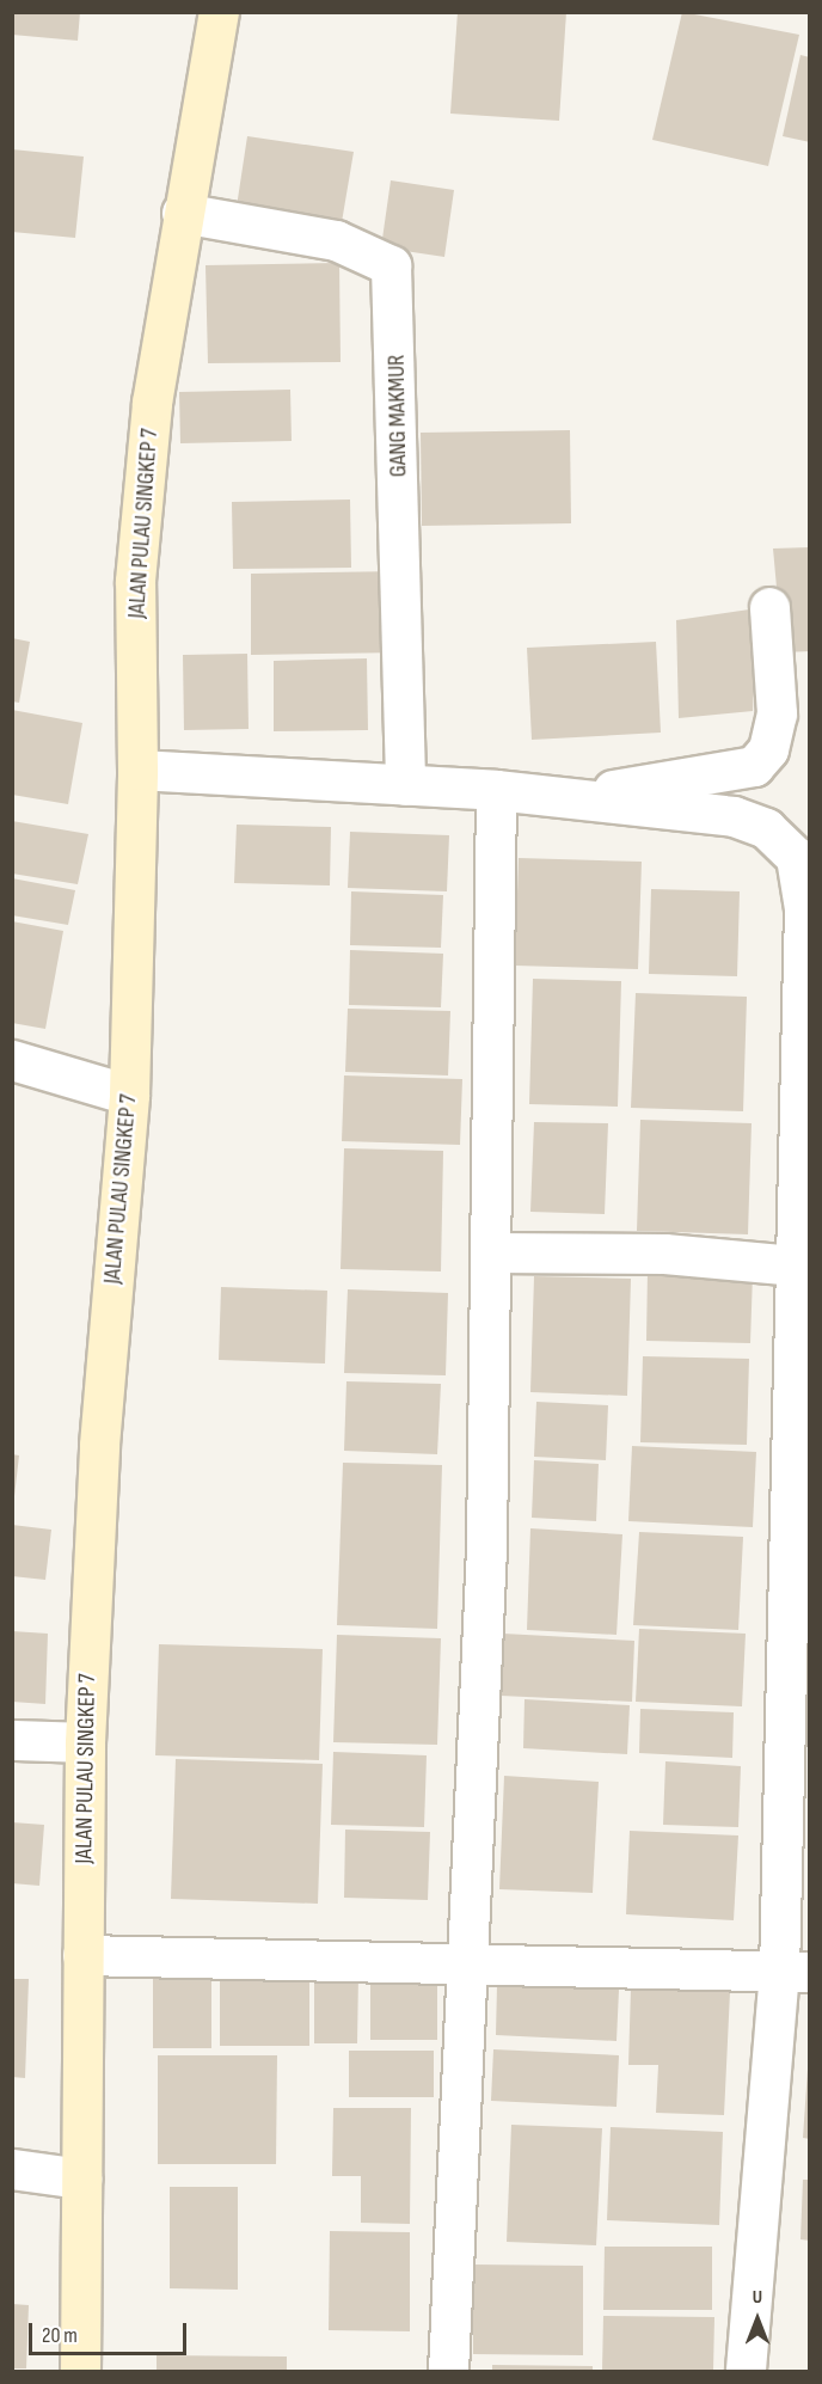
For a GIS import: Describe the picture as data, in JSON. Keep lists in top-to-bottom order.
{
  "streets": {
    "street": ["GANG MAKMUR", "JALAN PULAU SINGKEP 7"]
  },
  "crossings": [
    ["GANG MAKMUR", "JALAN PULAU SINGKEP 7"]
  ],
  "scale_bar": "20 m",
  "north": "top"
}
